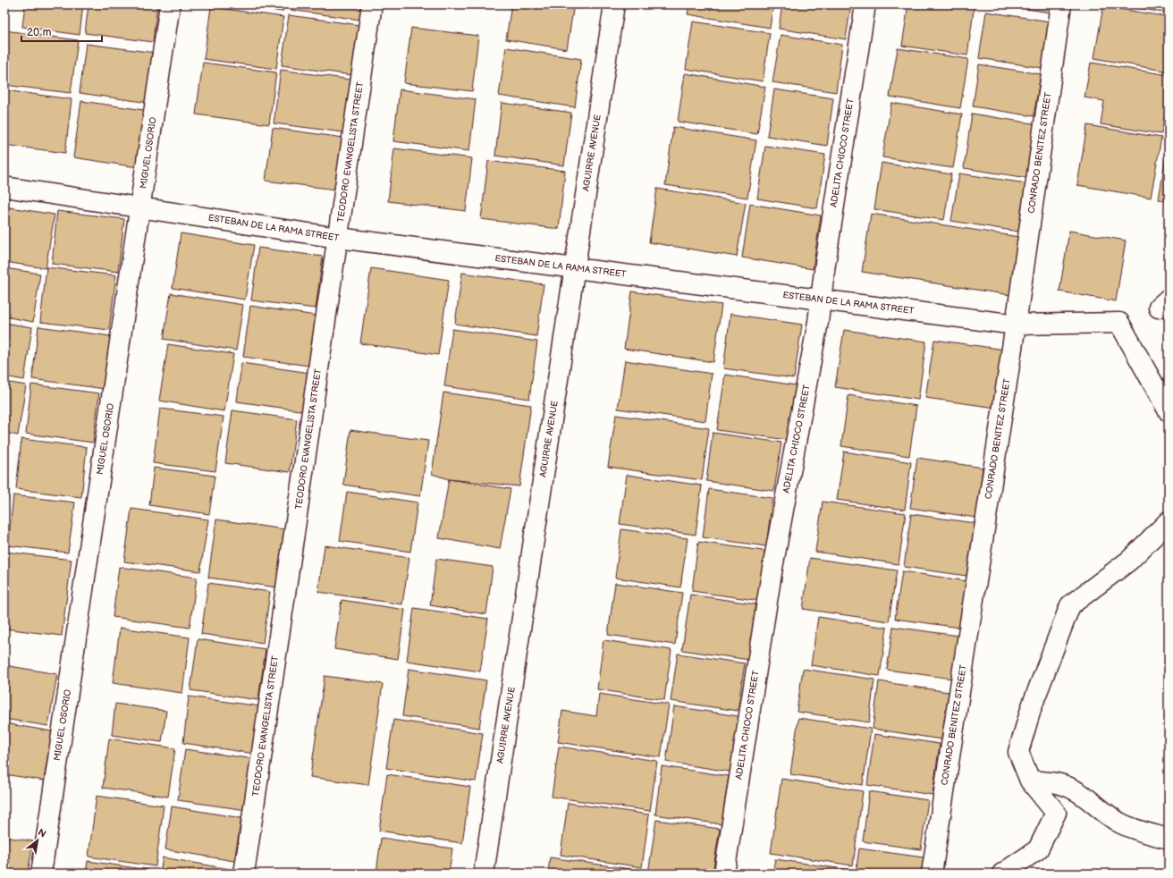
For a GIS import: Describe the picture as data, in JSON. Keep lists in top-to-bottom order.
{
  "streets": {
    "street": [
      "TEODORO EVANGELISTA STREET",
      "MIGUEL OSORIO",
      "AGUIRRE AVENUE",
      "ADELITA CHIOCO STREET",
      "CONRADO BENITEZ STREET",
      "ESTEBAN DE LA RAMA STREET"
    ]
  },
  "crossings": [
    ["TEODORO EVANGELISTA STREET", "ESTEBAN DE LA RAMA STREET"],
    ["MIGUEL OSORIO", "ESTEBAN DE LA RAMA STREET"],
    ["AGUIRRE AVENUE", "ESTEBAN DE LA RAMA STREET"],
    ["ADELITA CHIOCO STREET", "ESTEBAN DE LA RAMA STREET"],
    ["CONRADO BENITEZ STREET", "ESTEBAN DE LA RAMA STREET"]
  ],
  "scale_bar": "20 m",
  "north": "top right"
}
